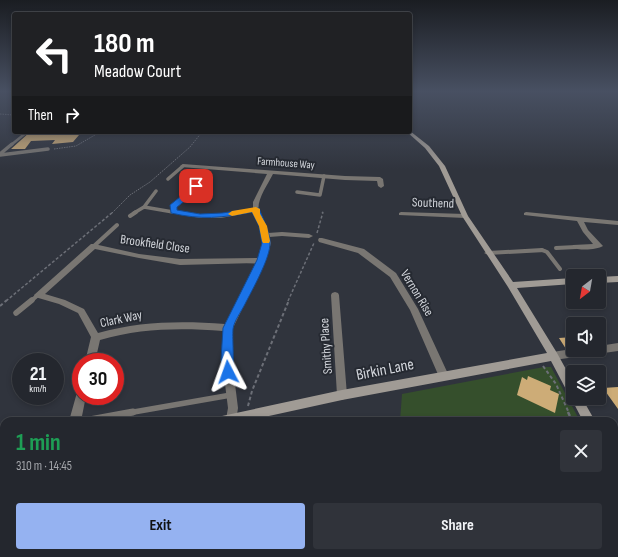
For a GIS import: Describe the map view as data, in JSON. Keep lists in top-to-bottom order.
{
  "streets": {
    "main road": ["Birkin Lane"],
    "street": [
      "Farmhouse Way",
      "Southend",
      "Brookfield Close",
      "Vernon Rise",
      "Clark Way",
      "Smithy Place"
    ]
  },
  "crossings": [
    ["Vernon Rise", "Birkin Lane"],
    ["Smithy Place", "Birkin Lane"]
  ],
  "north": "bottom left",
  "page": {
    "turn": ["180 m", "Meadow Court"],
    "then": "Then",
    "speed": "21 km/h",
    "limit": "30",
    "heading": ["1 min", "310 m · 14:45"],
    "buttons": ["Exit", "Share"]
  }
}
